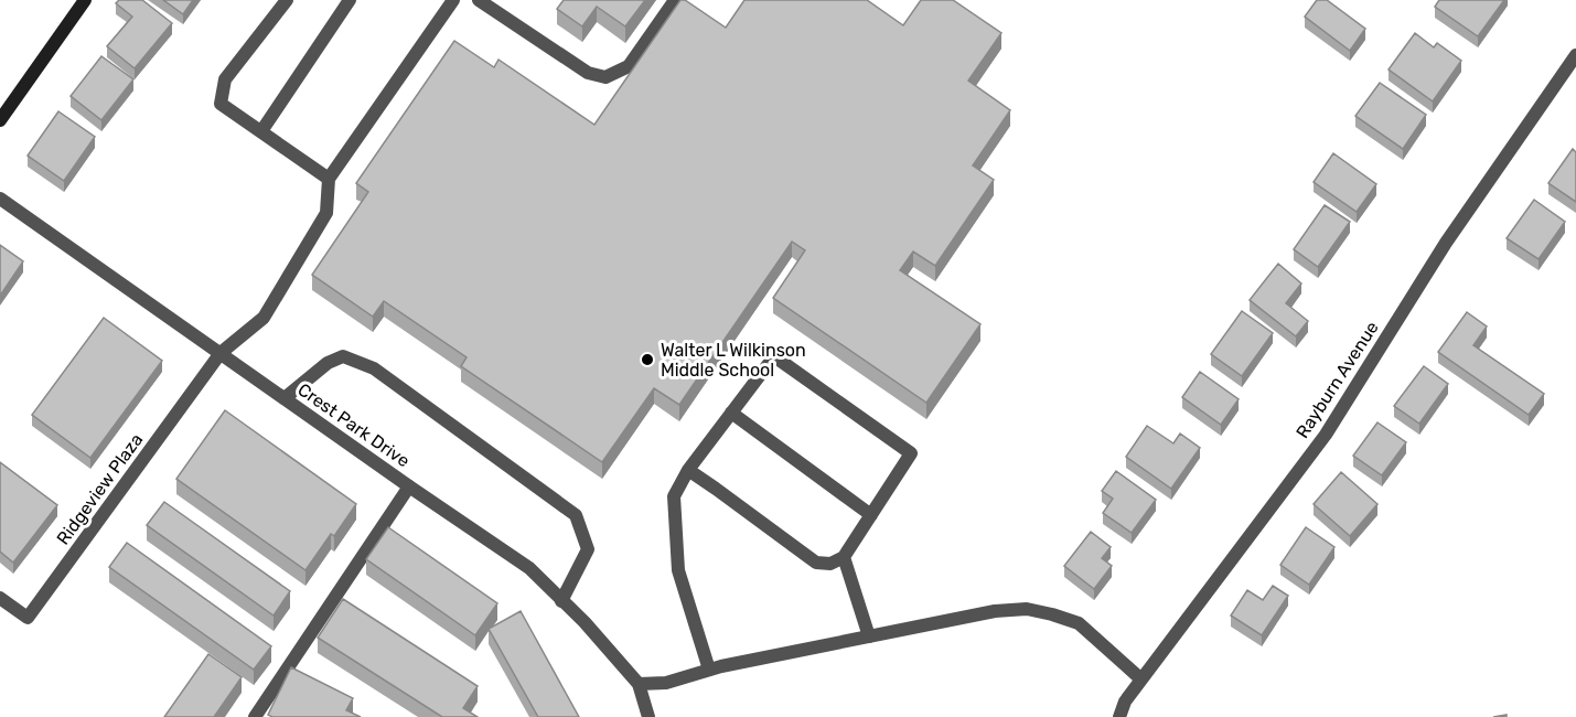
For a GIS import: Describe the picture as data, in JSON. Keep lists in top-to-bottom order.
{
  "streets": {
    "street": ["Rayburn Avenue", "Crest Park Drive", "Ridgeview Plaza"]
  },
  "crossings": [
    ["Crest Park Drive", "Ridgeview Plaza"]
  ],
  "places": ["Walter L Wilkinson Middle School"]
}
